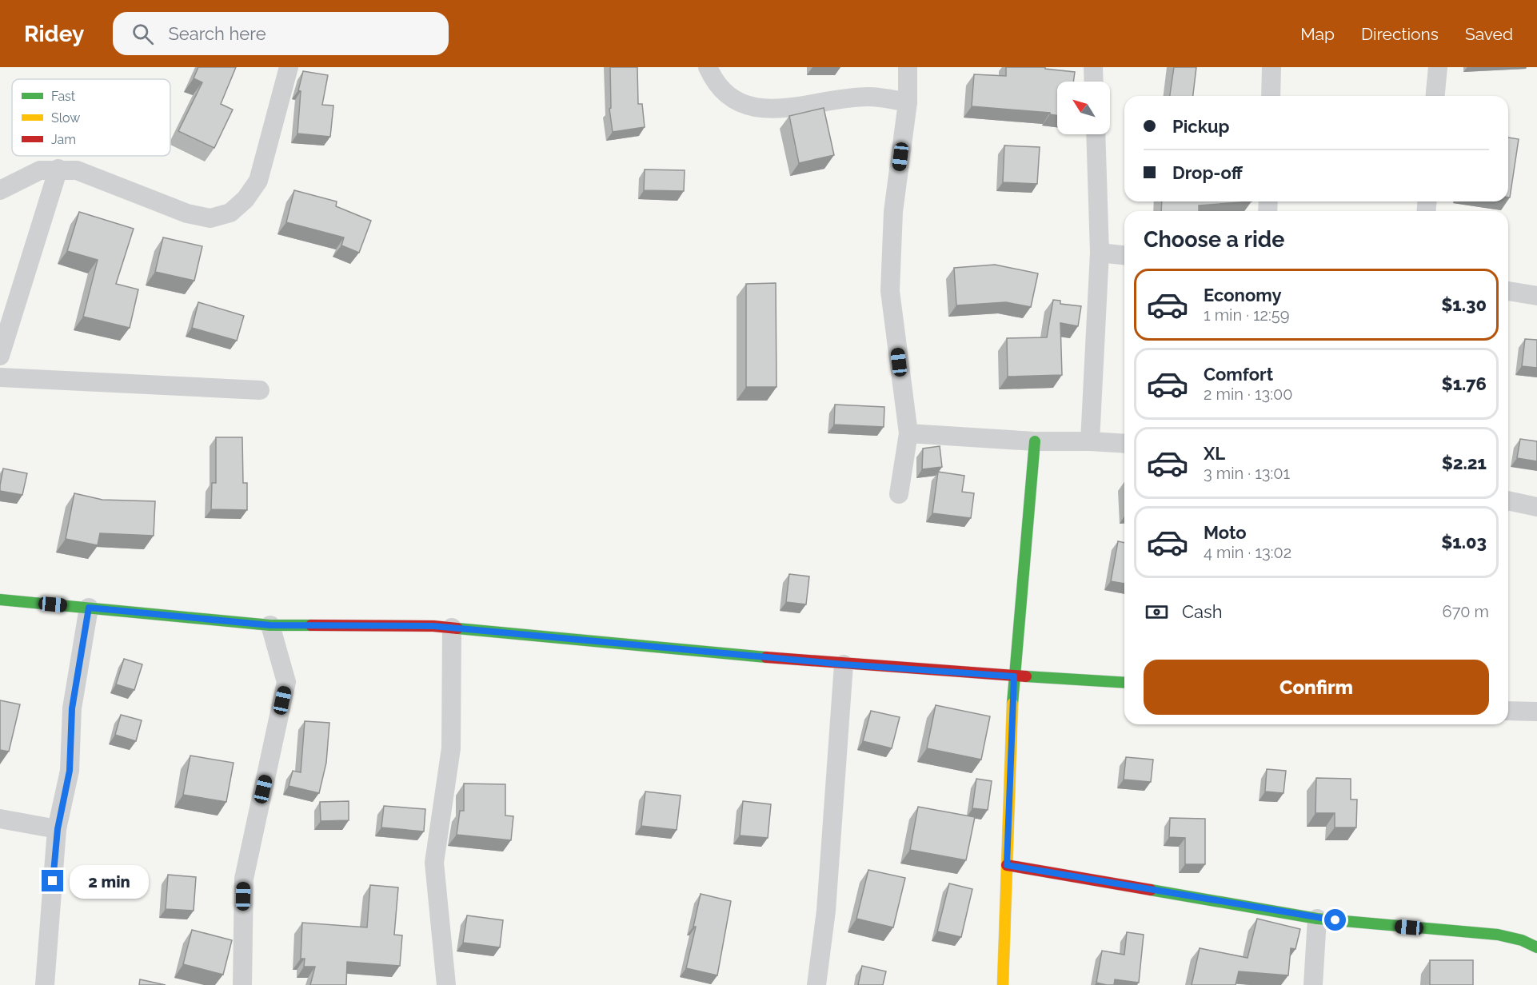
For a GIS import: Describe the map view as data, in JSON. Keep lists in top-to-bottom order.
{
  "legend": ["Fast", "Slow", "Jam"],
  "north": "top left",
  "page": {
    "header": "Ridey",
    "search": "Search here",
    "nav": ["Map", "Directions", "Saved"],
    "banner": ["Pickup", "Drop-off"],
    "heading": "Choose a ride",
    "list": [
      {
        "name": "Economy",
        "note": "1 min · 12:59",
        "value": "$1.30"
      },
      {
        "name": "Comfort",
        "note": "2 min · 13:00",
        "value": "$1.76"
      },
      {
        "name": "XL",
        "note": "3 min · 13:01",
        "value": "$2.21"
      },
      {
        "name": "Moto",
        "note": "4 min · 13:02",
        "value": "$1.03"
      }
    ],
    "pay": ["Cash", "670 m"],
    "buttons": "Confirm",
    "bubble": "2 min"
  }
}
